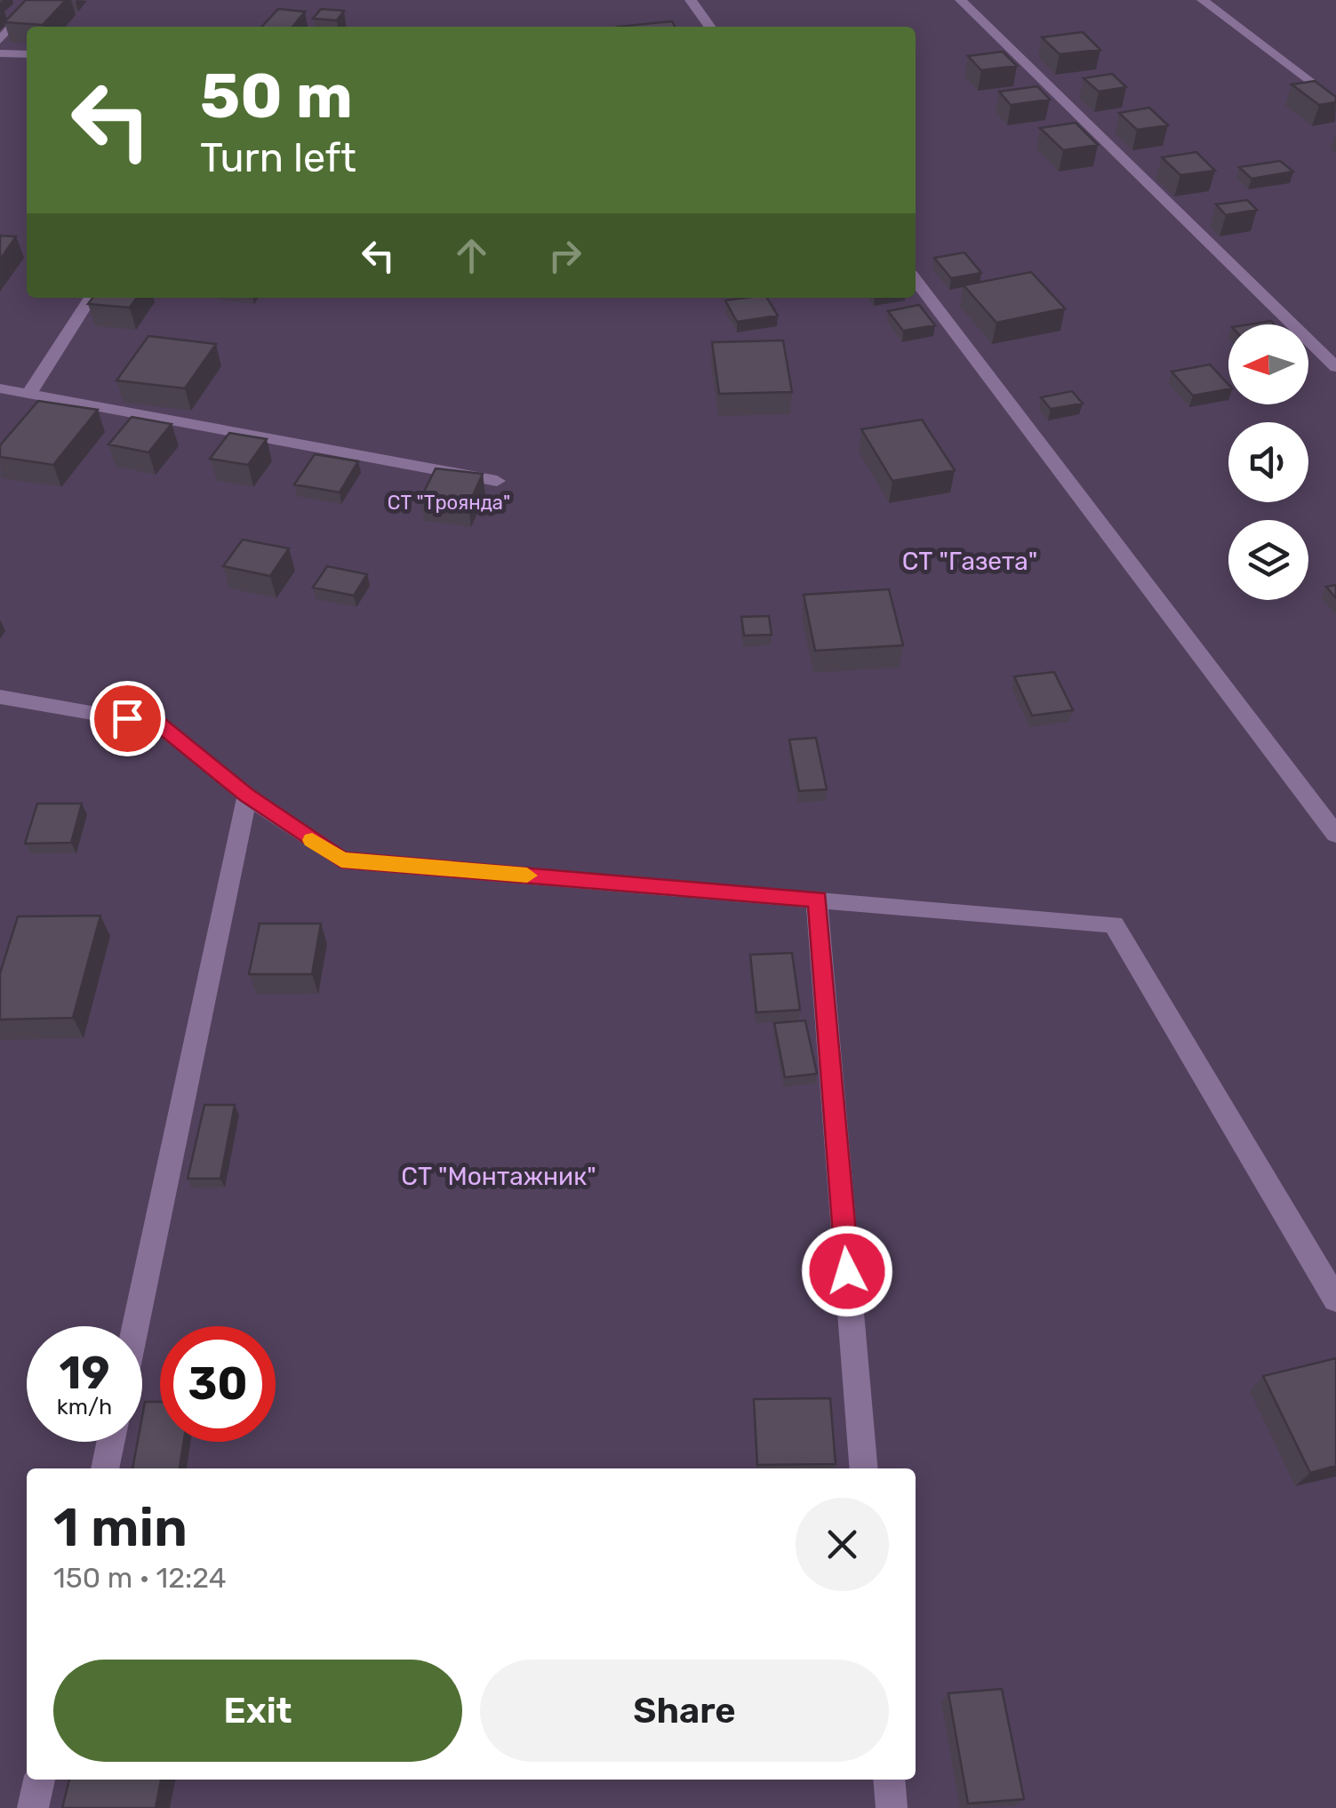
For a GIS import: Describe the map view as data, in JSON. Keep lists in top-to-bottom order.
{
  "parks": ["СТ \"Троянда\"", "СТ \"Газета\"", "СТ \"Монтажник\""],
  "north": "left",
  "page": {
    "turn": ["50 m", "Turn left"],
    "speed": "19 km/h",
    "limit": "30",
    "heading": ["1 min", "150 m · 12:24"],
    "buttons": ["Exit", "Share"]
  }
}
